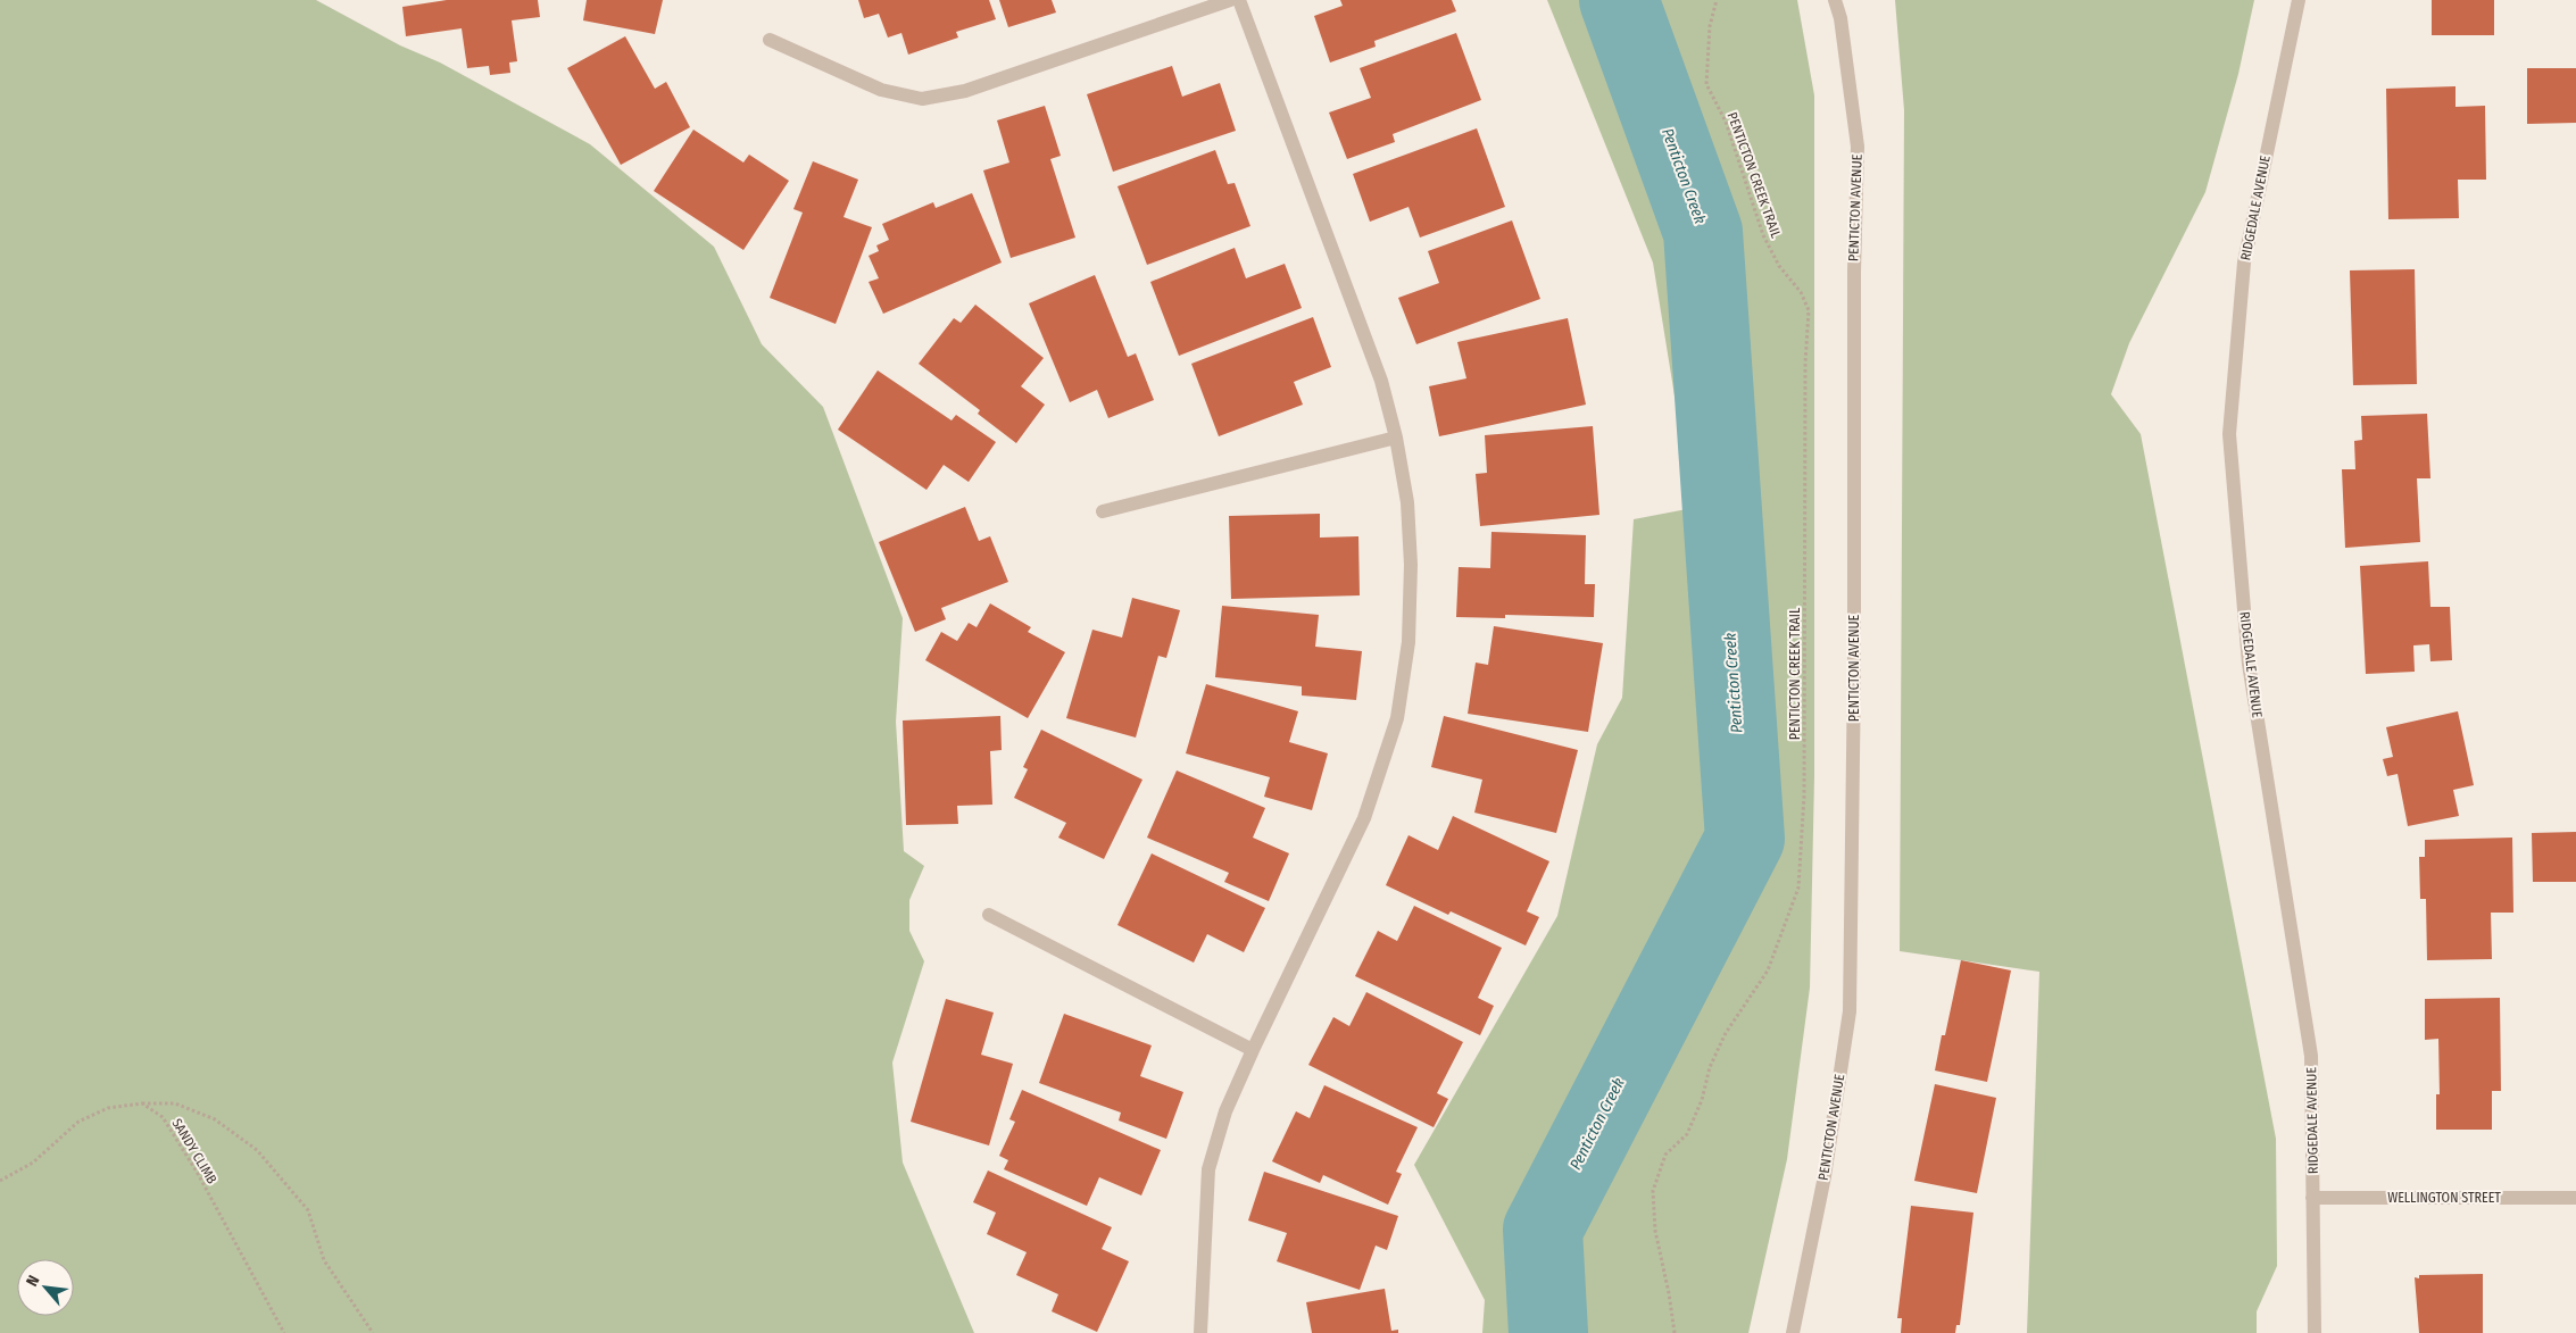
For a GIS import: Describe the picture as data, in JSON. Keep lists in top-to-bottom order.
{
  "streets": {
    "street": ["PENTICTON AVENUE", "RIDGEDALE AVENUE", "WELLINGTON STREET"],
    "path": ["PENTICTON CREEK TRAIL", "SANDY CLIMB"]
  },
  "crossings": [
    ["RIDGEDALE AVENUE", "WELLINGTON STREET"]
  ],
  "water": ["Penticton Creek"],
  "north": "top left"
}
